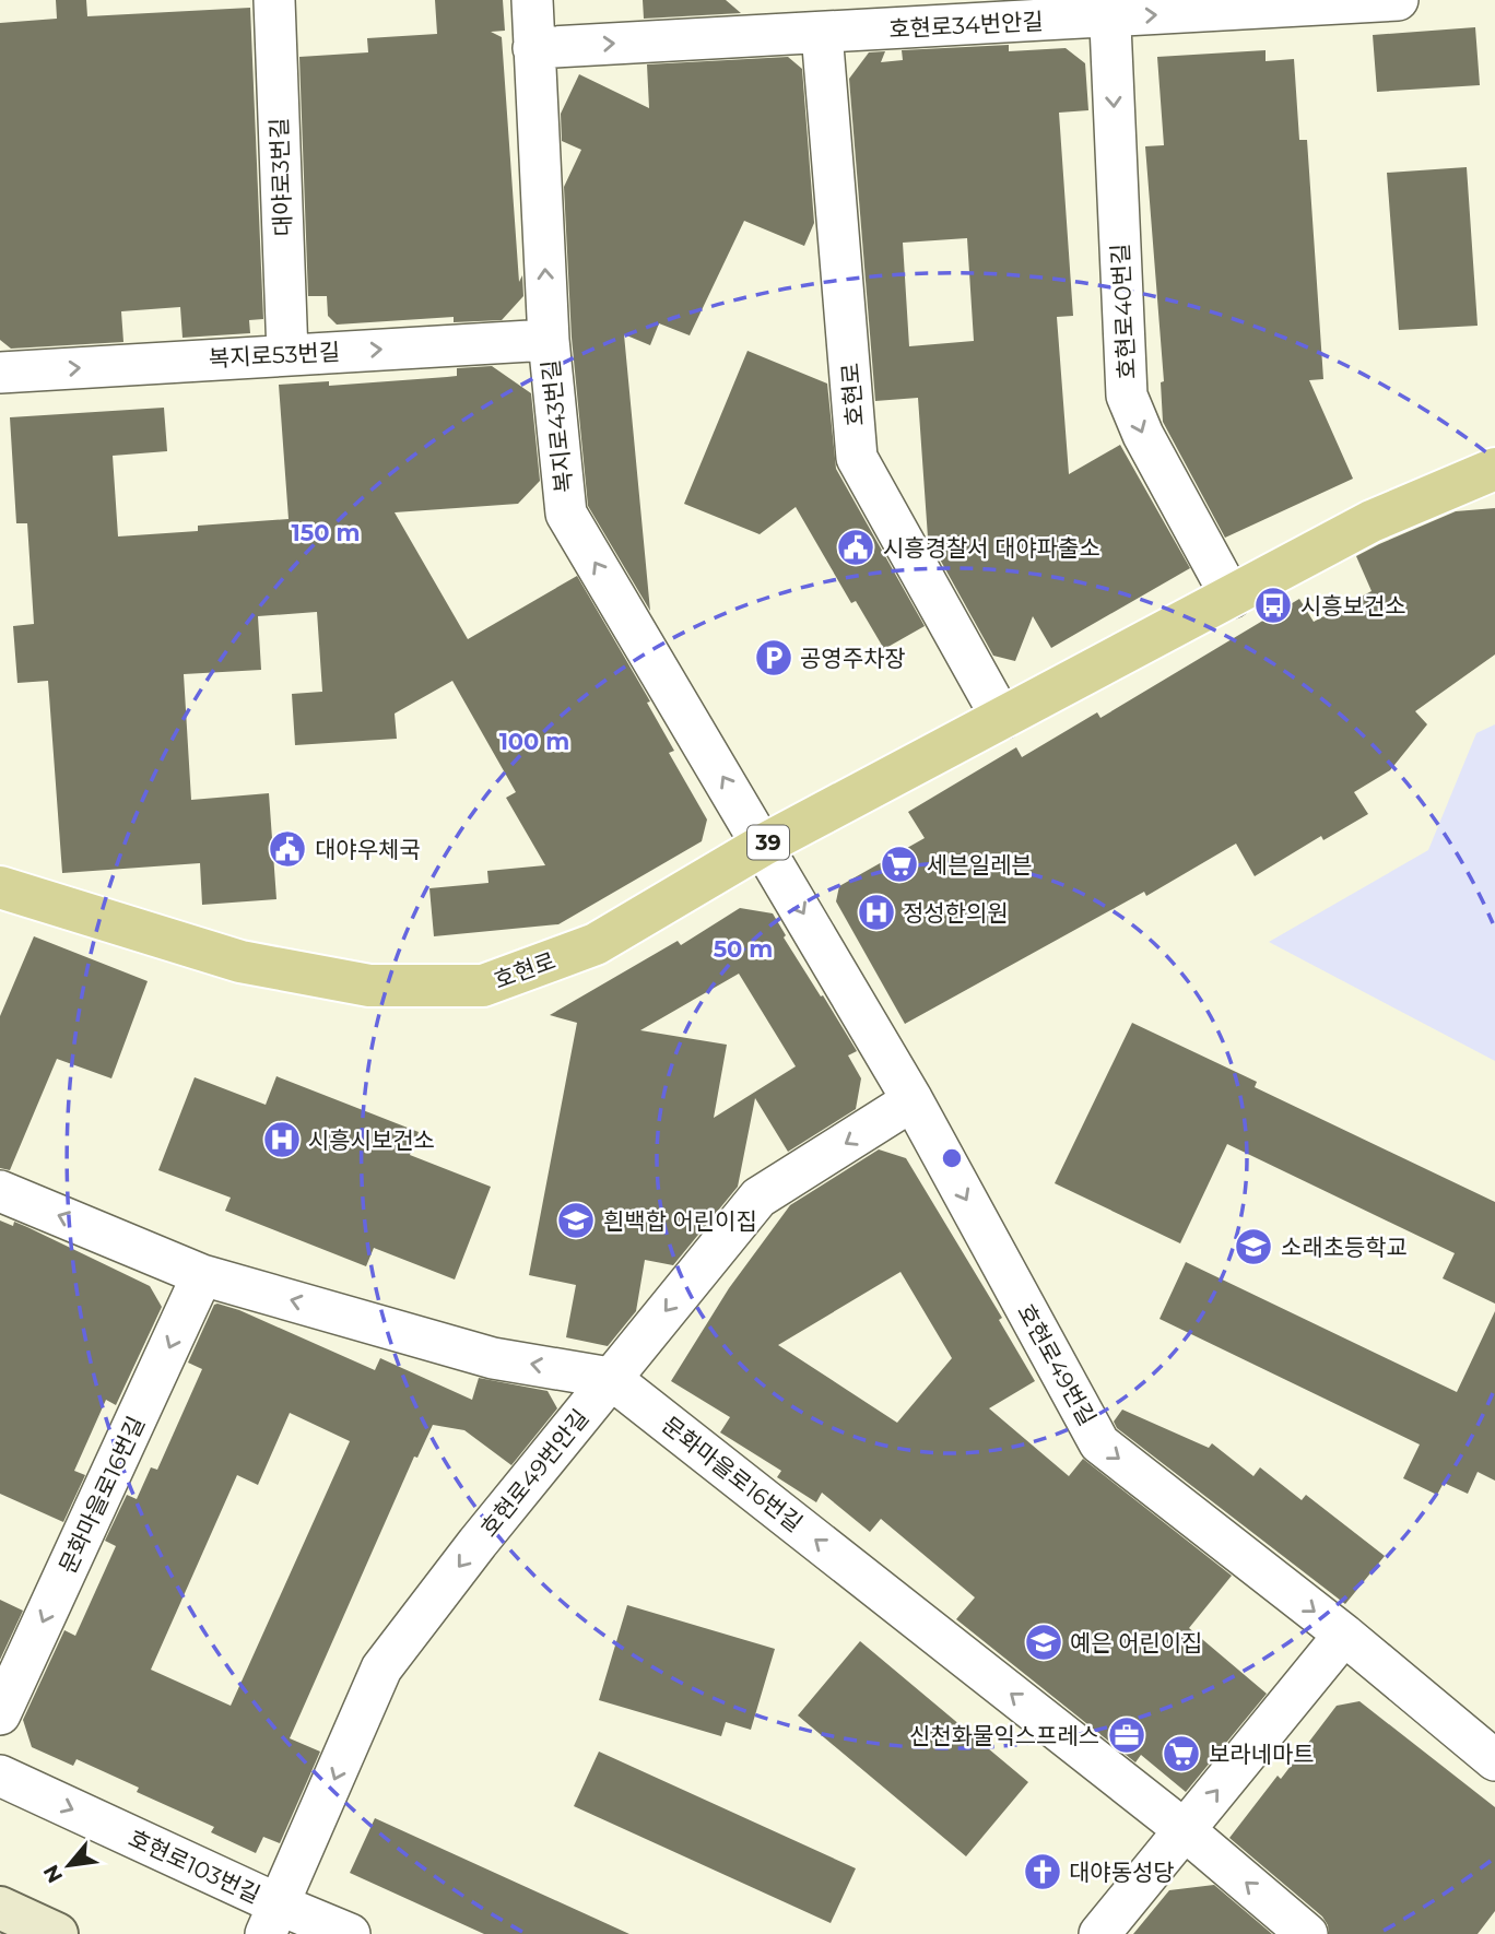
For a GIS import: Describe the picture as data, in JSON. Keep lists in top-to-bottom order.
{
  "streets": {
    "main road": ["호현로", "39"],
    "street": [
      "호현로34번안길",
      "대야로3번길",
      "호현로40번길",
      "복지로53번길",
      "복지로43번길",
      "호현로49번길",
      "호현로49번안길",
      "문화마을로16번길",
      "호현로103번길"
    ]
  },
  "crossings": [
    ["호현로34번안길", "호현로40번길"],
    ["호현로34번안길", "호현로"],
    ["호현로34번안길", "복지로43번길"],
    ["대야로3번길", "복지로53번길"],
    ["호현로40번길", "호현로"],
    ["복지로53번길", "복지로43번길"],
    ["호현로", "복지로43번길"],
    ["호현로", "호현로49번길"],
    ["복지로43번길", "호현로49번길"],
    ["호현로49번길", "호현로49번안길"],
    ["호현로49번안길", "문화마을로16번길"],
    ["호현로49번안길", "호현로103번길"]
  ],
  "one_way": [
    "호현로34번안길",
    "호현로40번길",
    "복지로53번길",
    "복지로43번길",
    "호현로49번길",
    "호현로49번안길",
    "호현로103번길"
  ],
  "places": {
    "public building": ["시흥경찰서 대야파출소", "대야우체국"],
    "bus stop": ["시흥보건소"],
    "parking": ["공영주차장"],
    "supermarket": ["세븐일레븐", "보라네마트"],
    "hospital": ["정성한의원", "시흥시보건소"],
    "school or university": ["흰백합 어린이집", "소래초등학교", "예은 어린이집"],
    "office": ["신천화물익스프레스"],
    "church": ["대야동성당"]
  },
  "north": "bottom left",
  "rings": ["150 m", "100 m", "50 m"]
}
